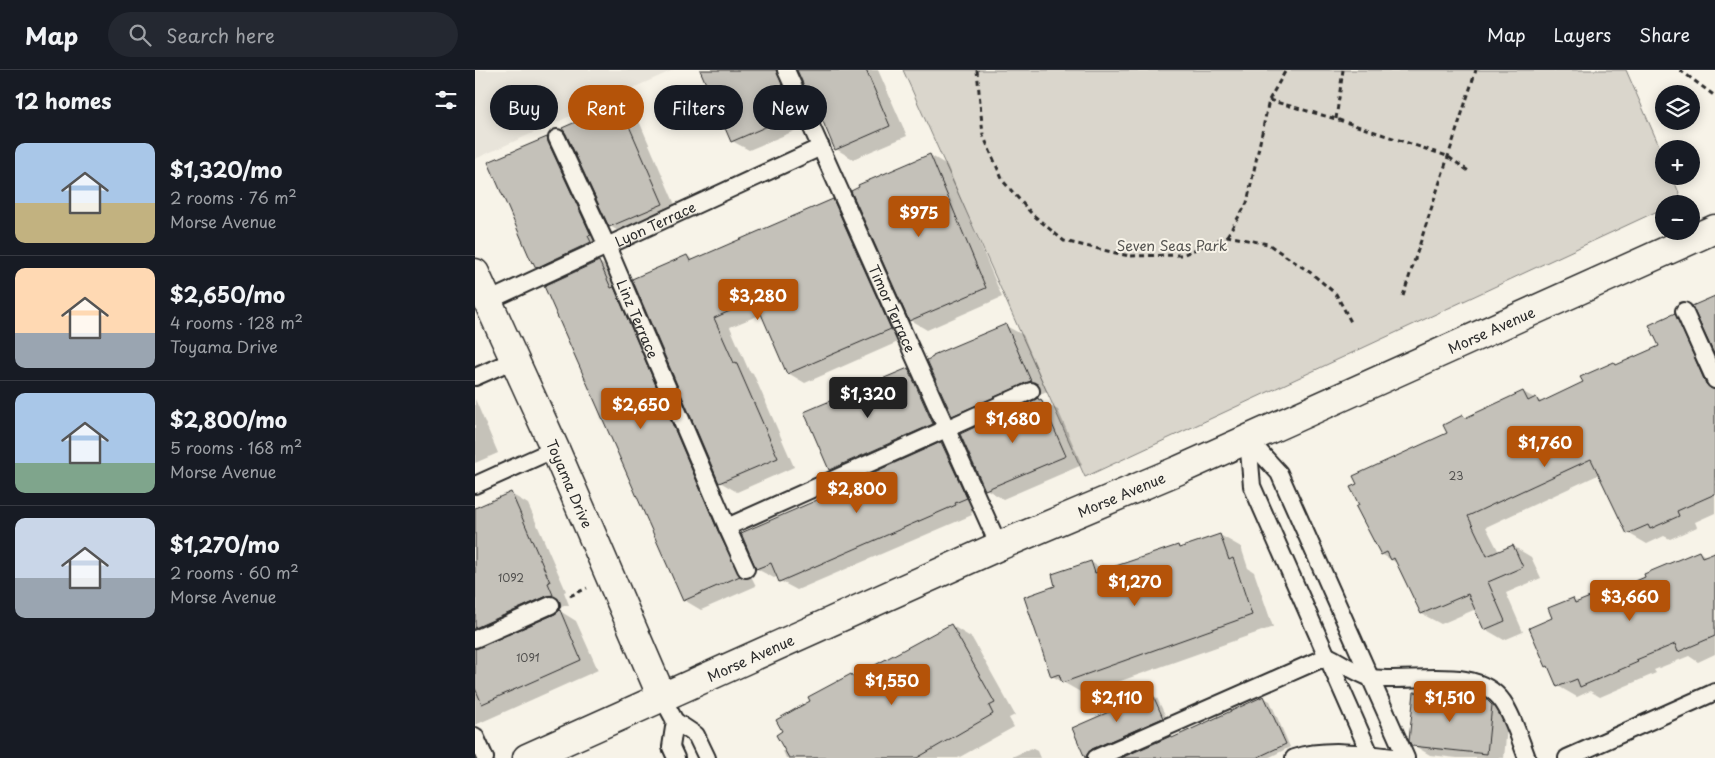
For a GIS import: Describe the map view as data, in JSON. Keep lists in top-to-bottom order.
{
  "streets": {
    "street": ["Morse Avenue", "Toyama Drive"],
    "lane": ["Lyon Terrace", "Timor Terrace", "Linz Terrace"]
  },
  "crossings": [
    ["Lyon Terrace", "Timor Terrace"],
    ["Lyon Terrace", "Linz Terrace"],
    ["Lyon Terrace", "Toyama Drive"],
    ["Timor Terrace", "Morse Avenue"],
    ["Morse Avenue", "Toyama Drive"]
  ],
  "parks": ["Seven Seas Park"],
  "house_numbers": ["23", "1092", "1091"],
  "page": {
    "header": "Map",
    "search": "Search here",
    "nav": ["Map", "Layers", "Share"],
    "heading": "12 homes",
    "map_buttons": ["+", "−"],
    "chip": [
      "Buy",
      "Rent",
      "Filters",
      "New"
    ],
    "list": [
      {
        "name": "$1,320/mo",
        "note": "2 rooms · 76 m² · Morse Avenue"
      },
      {
        "name": "$2,650/mo",
        "note": "4 rooms · 128 m² · Toyama Drive"
      },
      {
        "name": "$2,800/mo",
        "note": "5 rooms · 168 m² · Morse Avenue"
      },
      {
        "name": "$1,270/mo",
        "note": "2 rooms · 60 m² · Morse Avenue"
      }
    ],
    "price": [
      "$975",
      "$3,280",
      "$1,320",
      "$2,650",
      "$1,680",
      "$1,760",
      "$2,800",
      "$1,270",
      "$3,660",
      "$1,550",
      "$2,110",
      "$1,510"
    ]
  }
}
